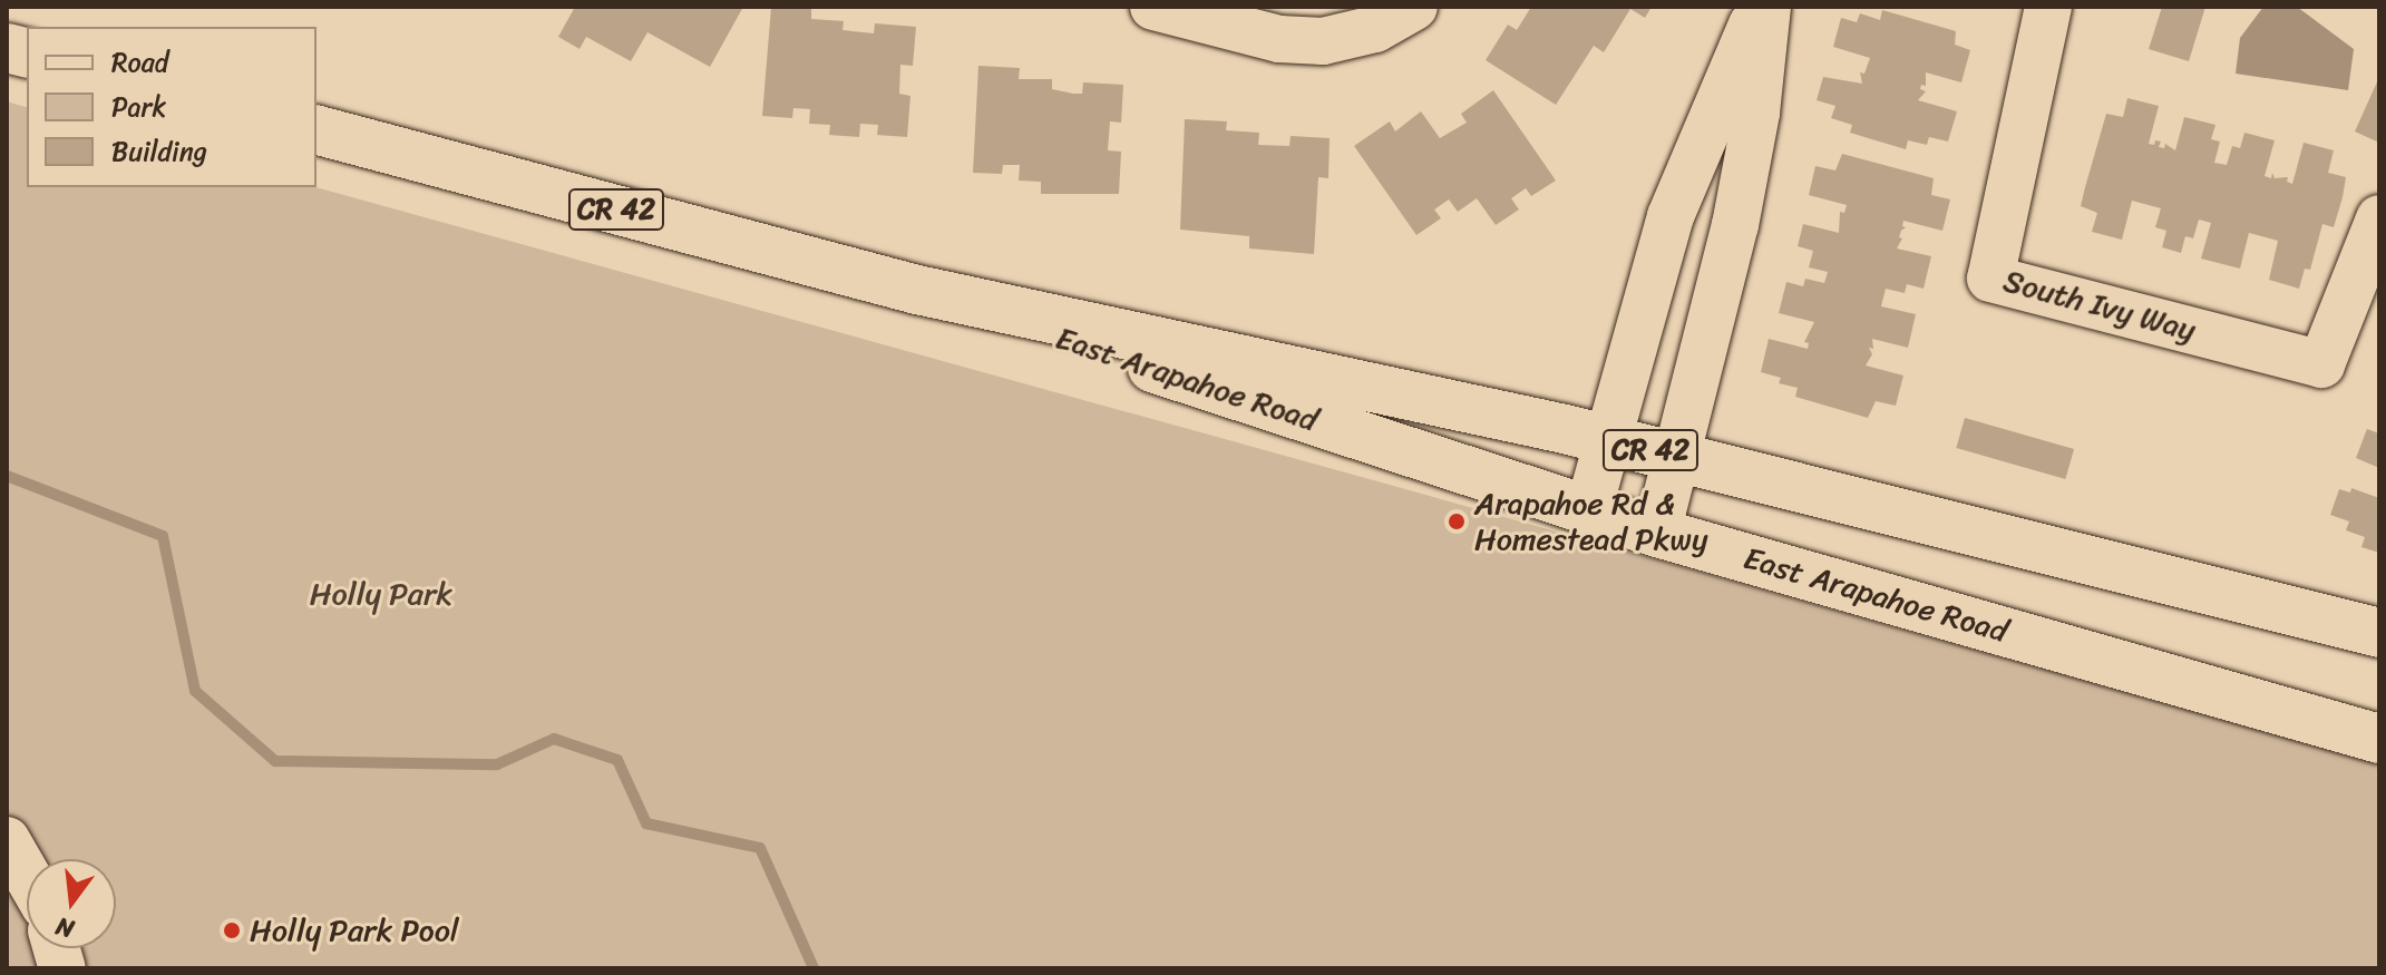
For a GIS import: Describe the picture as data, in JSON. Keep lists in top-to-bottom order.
{
  "streets": {
    "main road": ["CR 42", "East Arapahoe Road"],
    "street": ["South Ivy Way"]
  },
  "parks": ["Holly Park"],
  "places": ["Arapahoe Rd & Homestead Pkwy", "Holly Park Pool"],
  "legend": ["Road", "Park", "Building"],
  "north": "bottom"
}
